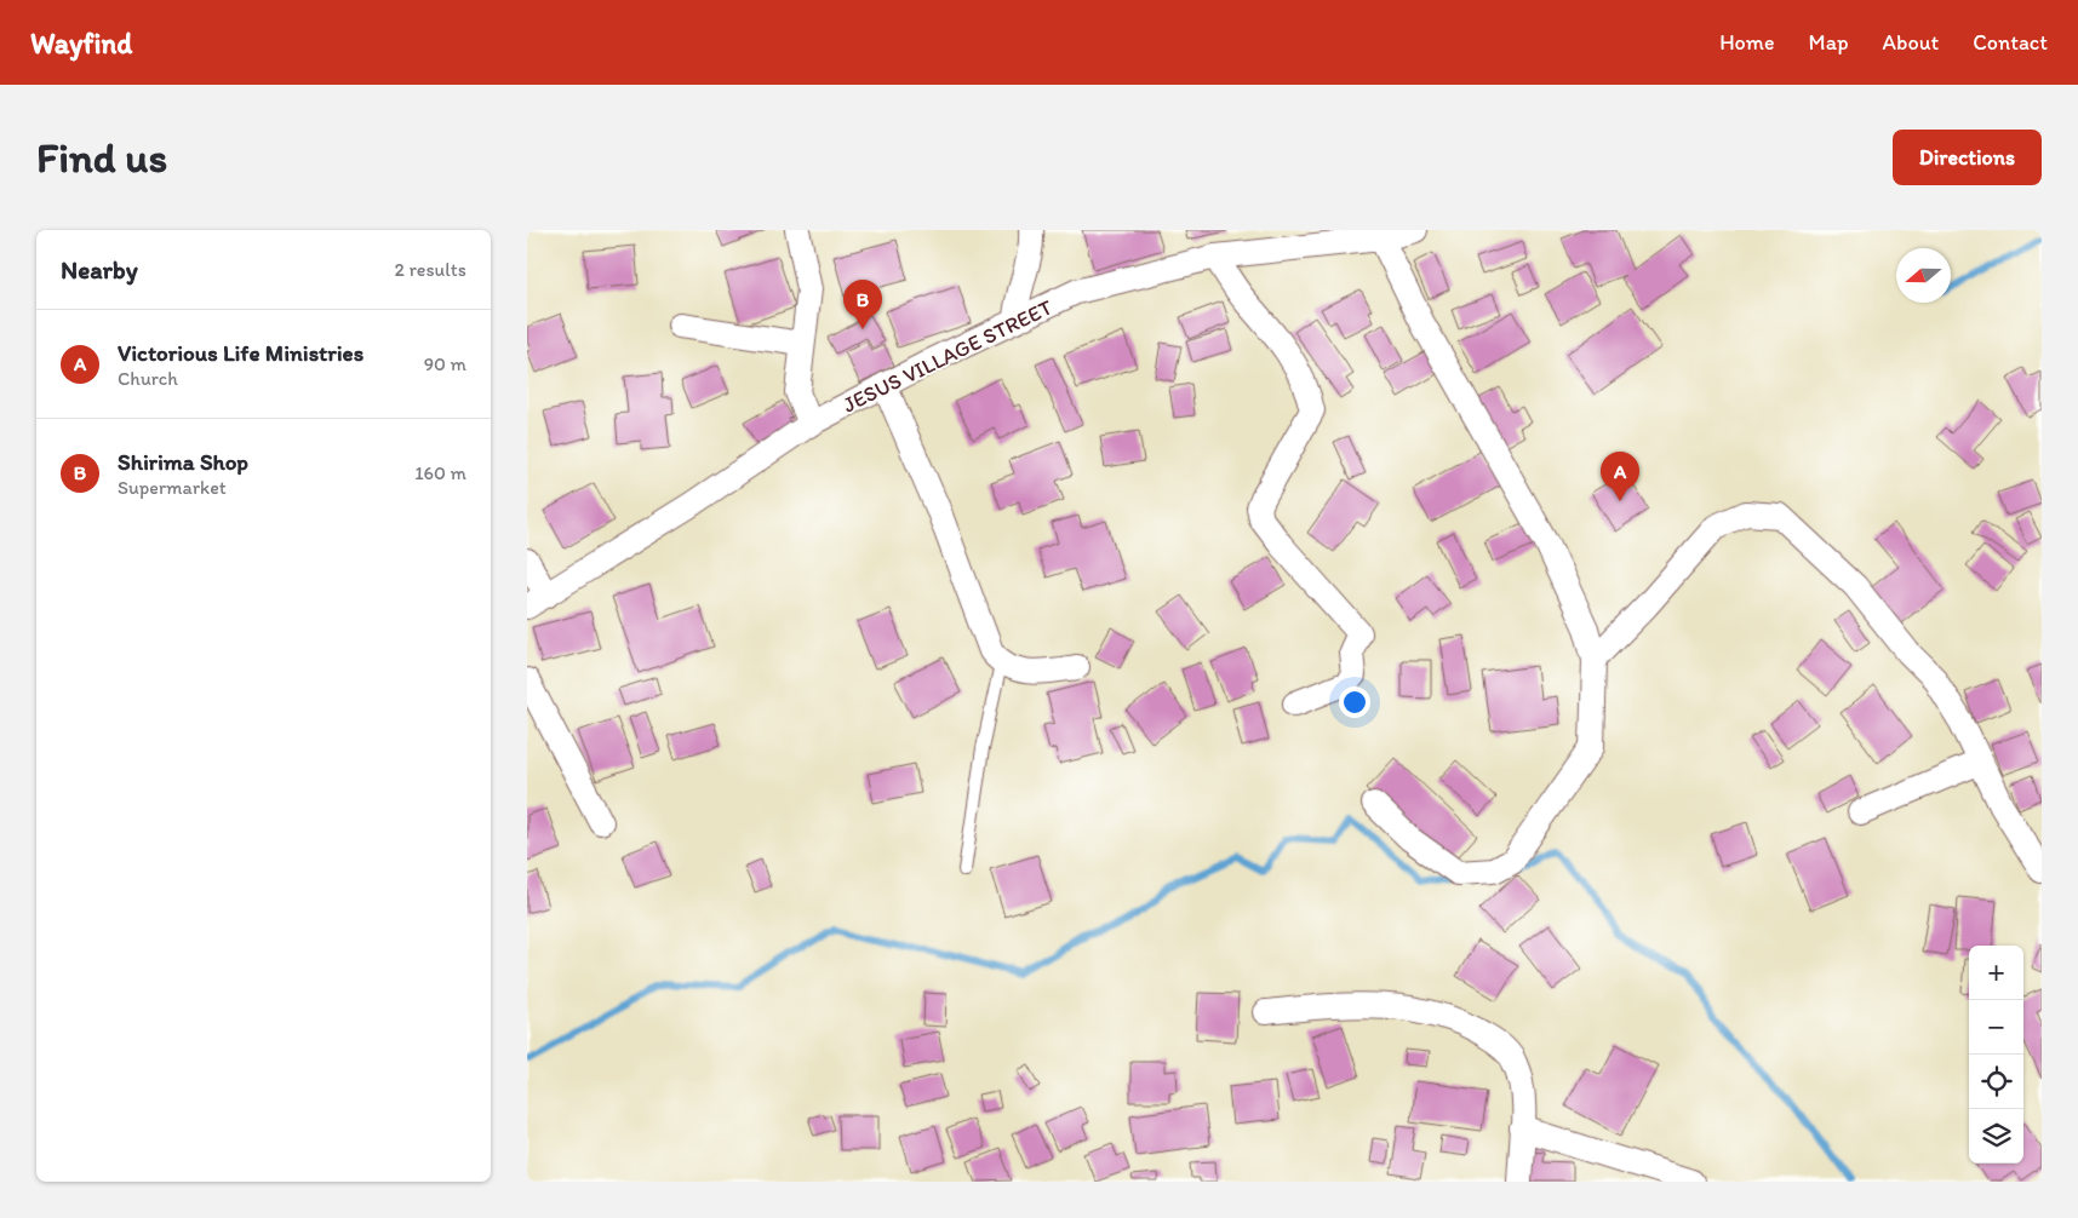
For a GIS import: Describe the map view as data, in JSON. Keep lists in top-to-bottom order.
{
  "streets": {
    "street": ["JESUS VILLAGE STREET"]
  },
  "north": "left",
  "page": {
    "header": "Wayfind",
    "nav": [
      "Home",
      "Map",
      "About",
      "Contact"
    ],
    "buttons": "Directions",
    "title": "Find us",
    "heading": ["Nearby", "2 results"],
    "pins": ["B", "A"],
    "list": [
      {
        "mark": "A",
        "name": "Victorious Life Ministries",
        "note": "Church",
        "value": "90 m"
      },
      {
        "mark": "B",
        "name": "Shirima Shop",
        "note": "Supermarket",
        "value": "160 m"
      }
    ],
    "map_buttons": ["+", "−"]
  }
}
